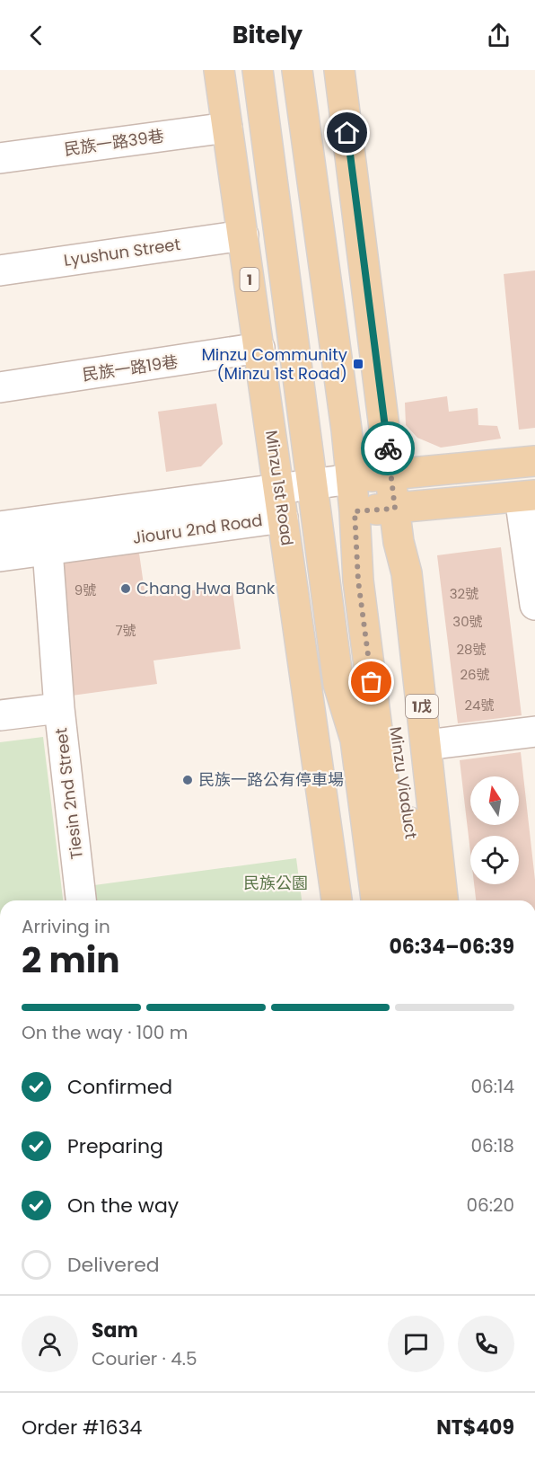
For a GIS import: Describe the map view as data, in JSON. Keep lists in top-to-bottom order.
{
  "streets": {
    "main road": [
      "1",
      "Minzu 1st Road",
      "Jiouru 2nd Road",
      "1戊",
      "Minzu Viaduct"
    ],
    "street": [
      "民族一路39巷",
      "Lyushun Street",
      "民族一路19巷",
      "Tiesin 2nd Street"
    ]
  },
  "crossings": [
    ["民族一路39巷", "Minzu 1st Road"],
    ["Lyushun Street", "Minzu 1st Road"],
    ["民族一路19巷", "Minzu 1st Road"],
    ["Minzu 1st Road", "Jiouru 2nd Road"],
    ["Jiouru 2nd Road", "1戊"],
    ["Jiouru 2nd Road", "Minzu Viaduct"]
  ],
  "parks": ["民族公園"],
  "places": {
    "transit": ["Minzu Community (Minzu 1st Road)"],
    "other": ["Chang Hwa Bank", "民族一路公有停車場"]
  },
  "house_numbers": [
    "9號",
    "32號",
    "30號",
    "7號",
    "28號",
    "26號",
    "24號"
  ],
  "north": "top",
  "page": {
    "header": "Bitely",
    "heading": ["2 min", "Arriving in", "06:34–06:39"],
    "panel": [
      "Sam",
      "Courier · 4.5",
      "Order #1634",
      "NT$409"
    ],
    "bar": "On the way · 100 m",
    "list": [
      ["Confirmed", "06:14"],
      ["Preparing", "06:18"],
      ["On the way", "06:20"],
      "Delivered"
    ]
  }
}
